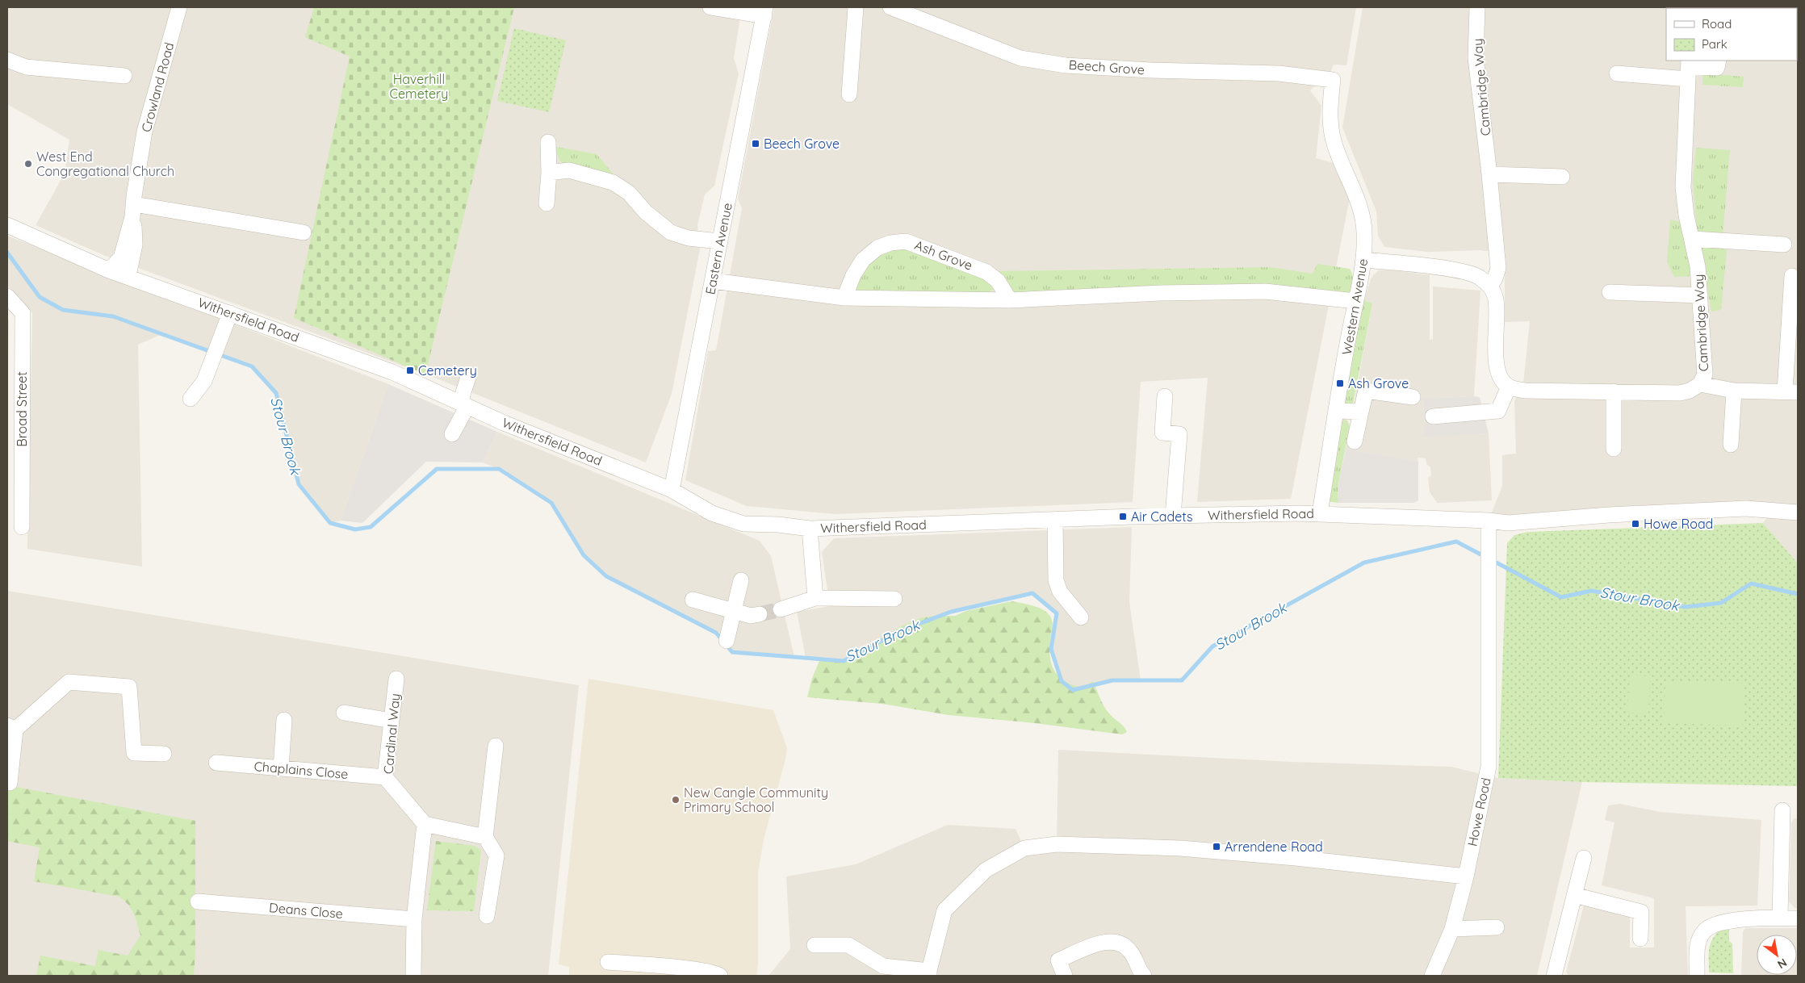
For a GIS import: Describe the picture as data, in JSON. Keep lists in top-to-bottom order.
{
  "streets": {
    "street": [
      "Beech Grove",
      "Crowland Road",
      "Cambridge Way",
      "Eastern Avenue",
      "Ash Grove",
      "Western Avenue",
      "Withersfield Road",
      "Broad Street",
      "Cardinal Way",
      "Chaplains Close",
      "Howe Road",
      "Deans Close"
    ]
  },
  "crossings": [
    ["Beech Grove", "Western Avenue"],
    ["Crowland Road", "Withersfield Road"],
    ["Eastern Avenue", "Withersfield Road"],
    ["Western Avenue", "Withersfield Road"],
    ["Withersfield Road", "Howe Road"],
    ["Cardinal Way", "Chaplains Close"]
  ],
  "water": ["Stour Brook"],
  "parks": ["Haverhill Cemetery"],
  "places": {
    "transit": [
      "Beech Grove",
      "Cemetery",
      "Ash Grove",
      "Air Cadets",
      "Howe Road",
      "Arrendene Road"
    ],
    "other": ["West End Congregational Church", "New Cangle Community Primary School"]
  },
  "legend": ["Road", "Park"],
  "north": "bottom right"
}
